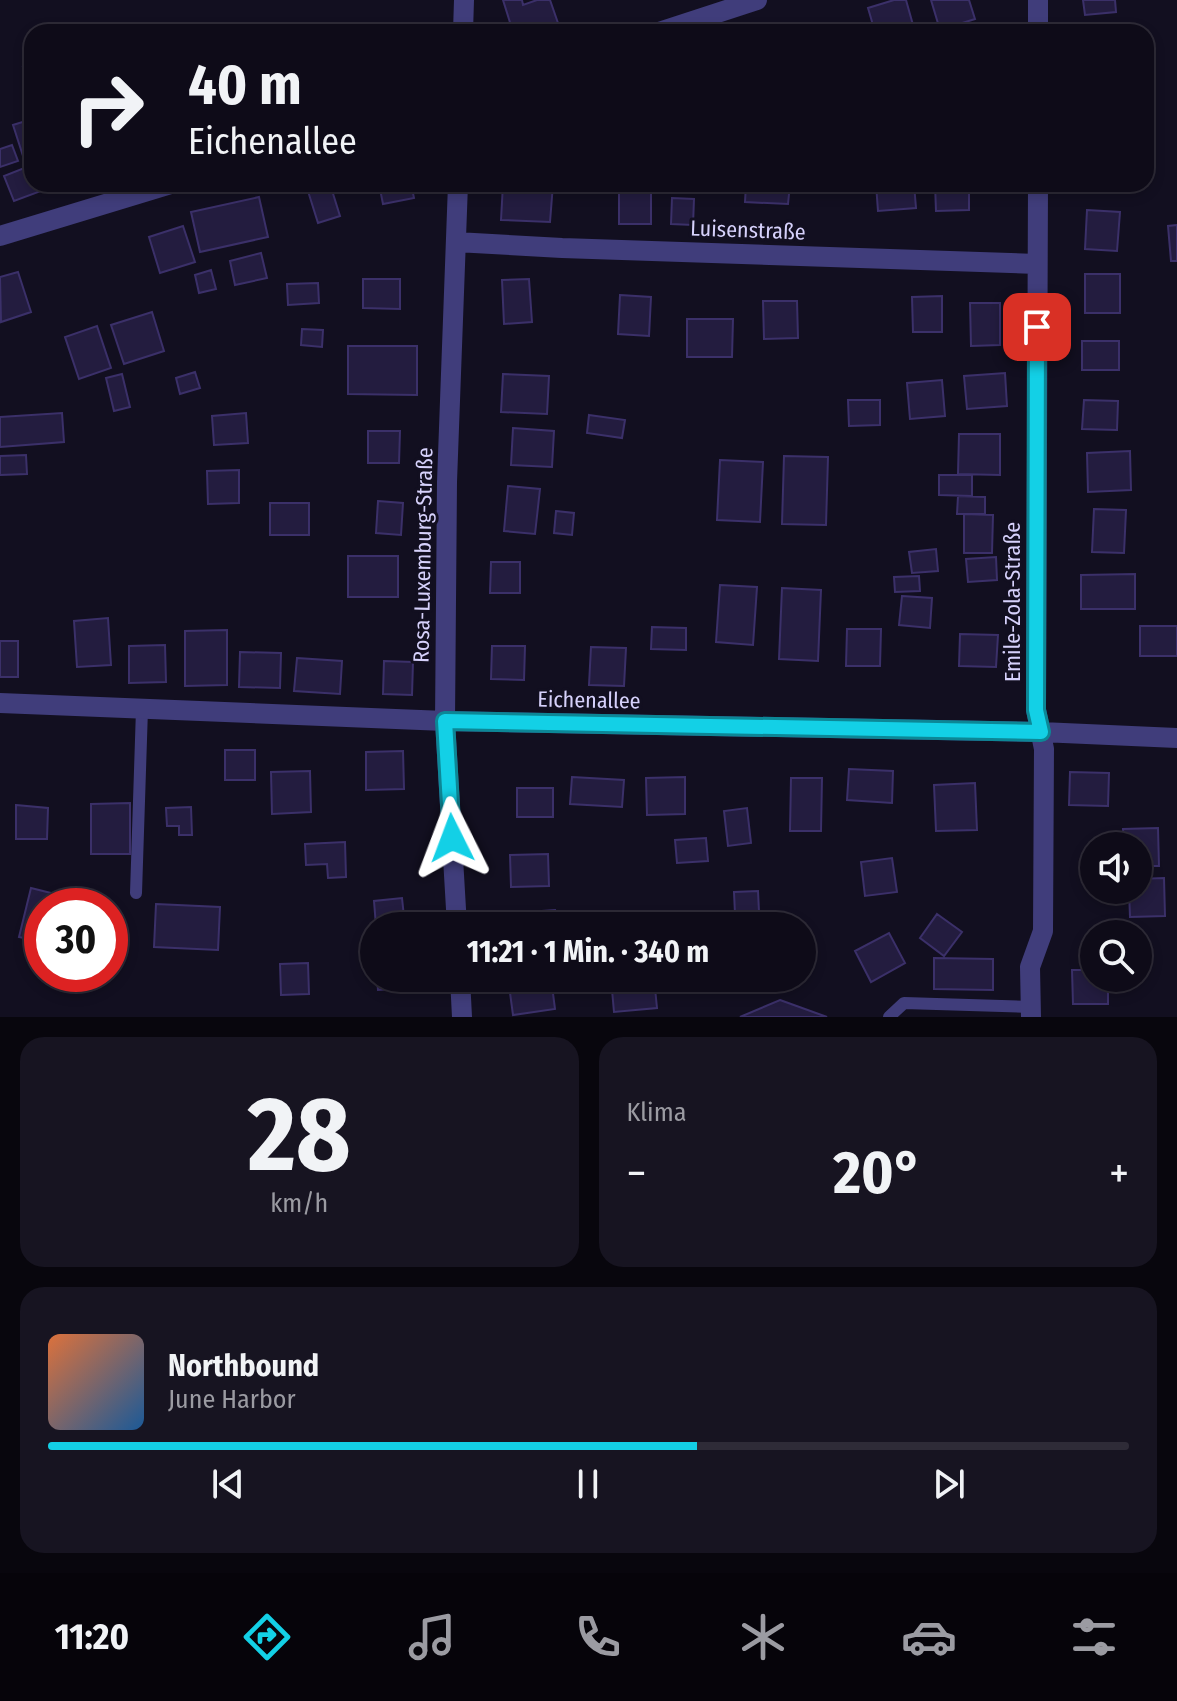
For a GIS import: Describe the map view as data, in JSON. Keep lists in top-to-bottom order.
{
  "streets": {
    "street": [
      "Luisenstraße",
      "Rosa-Luxemburg-Straße",
      "Emile-Zola-Straße",
      "Eichenallee"
    ]
  },
  "crossings": [
    ["Luisenstraße", "Rosa-Luxemburg-Straße"],
    ["Luisenstraße", "Emile-Zola-Straße"],
    ["Rosa-Luxemburg-Straße", "Eichenallee"],
    ["Emile-Zola-Straße", "Eichenallee"]
  ],
  "page": {
    "turn": ["40 m", "Eichenallee"],
    "limit": "30",
    "trip": "11:21 · 1 Min. · 340 m",
    "tile": [
      ["28", "km/h"],
      "Klima"
    ],
    "heat": ["−", "20°", "+"],
    "song": ["Northbound", "June Harbor"],
    "tabs": "11:20"
  }
}
